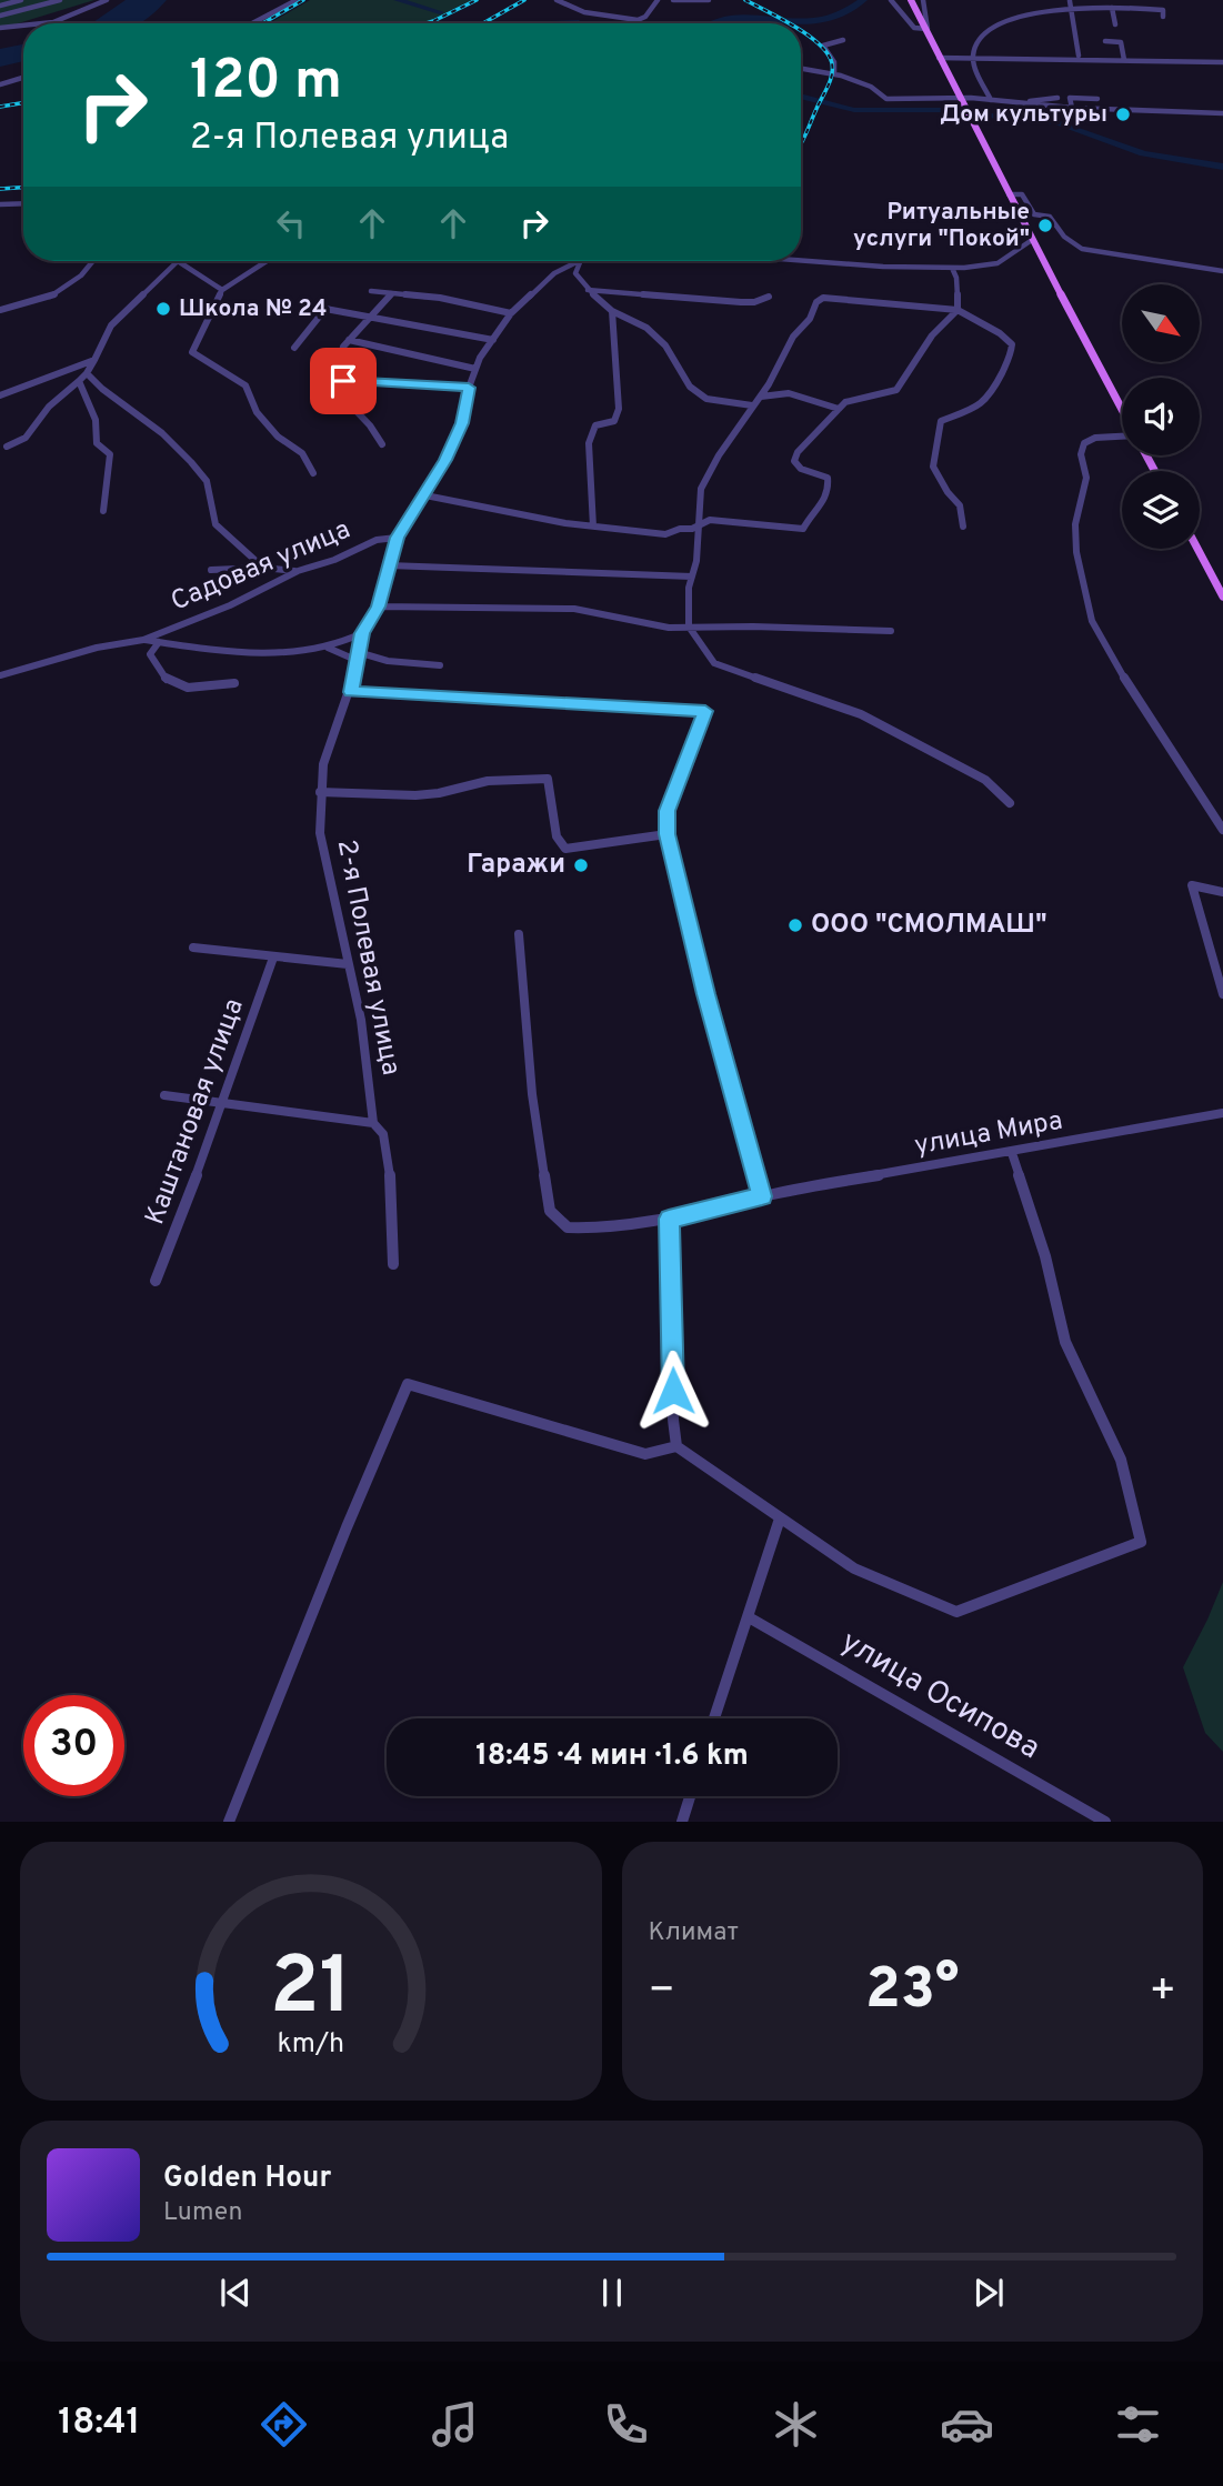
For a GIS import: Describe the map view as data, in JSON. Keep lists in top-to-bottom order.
{
  "streets": {
    "street": [
      "Садовая улица",
      "2-я Полевая улица",
      "Каштановая улица",
      "улица Мира",
      "улица Осипова"
    ]
  },
  "crossings": [
    ["Садовая улица", "2-я Полевая улица"]
  ],
  "places": [
    "Дом культуры",
    "Ритуальные услуги \"Покой\"",
    "Школа № 24",
    "Гаражи",
    "ООО \"СМОЛМАШ\""
  ],
  "north": "bottom right",
  "page": {
    "turn": ["120 m", "2-я Полевая улица"],
    "limit": "30",
    "trip": "18:45 · 4 мин · 1.6 km",
    "tile": "Климат",
    "heat": ["−", "23°", "+"],
    "song": ["Golden Hour", "Lumen"],
    "tabs": "18:41",
    "gauge": ["21", "km/h"]
  }
}
